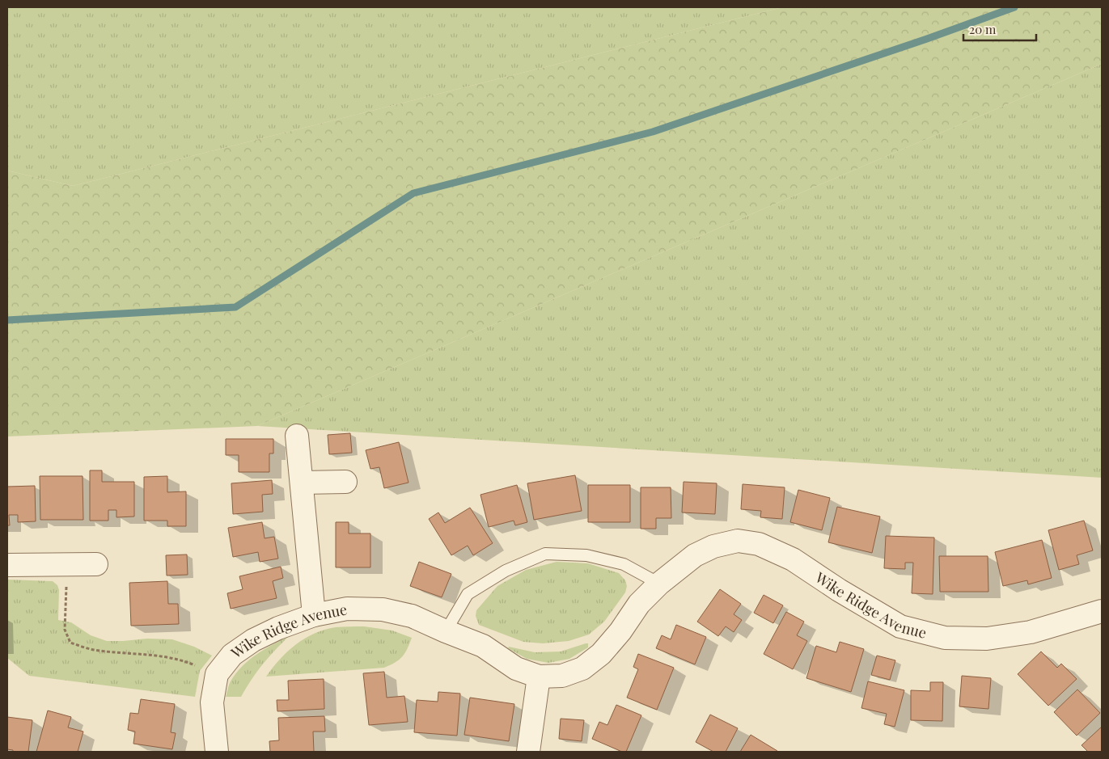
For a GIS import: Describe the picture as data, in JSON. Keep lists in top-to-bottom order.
{
  "streets": {
    "street": ["Wike Ridge Avenue"]
  },
  "scale_bar": "20 m"
}
